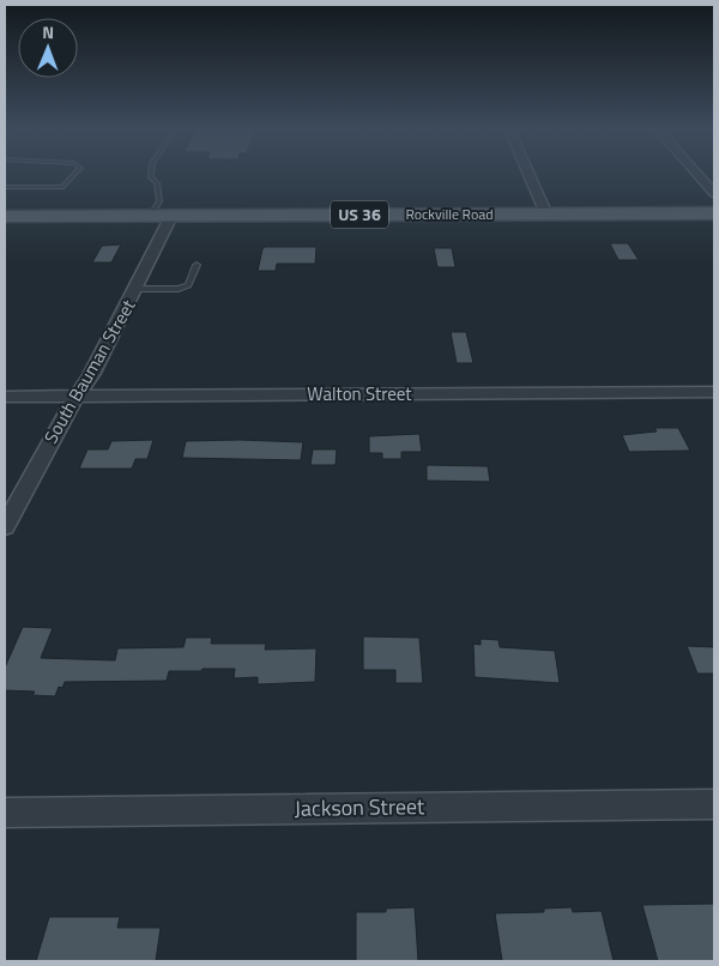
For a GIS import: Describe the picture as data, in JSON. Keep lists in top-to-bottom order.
{
  "streets": {
    "main road": ["US 36", "Rockville Road"],
    "street": ["South Bauman Street", "Walton Street", "Jackson Street"]
  },
  "crossings": [
    ["Rockville Road", "South Bauman Street"],
    ["South Bauman Street", "Walton Street"]
  ],
  "north": "top"
}
